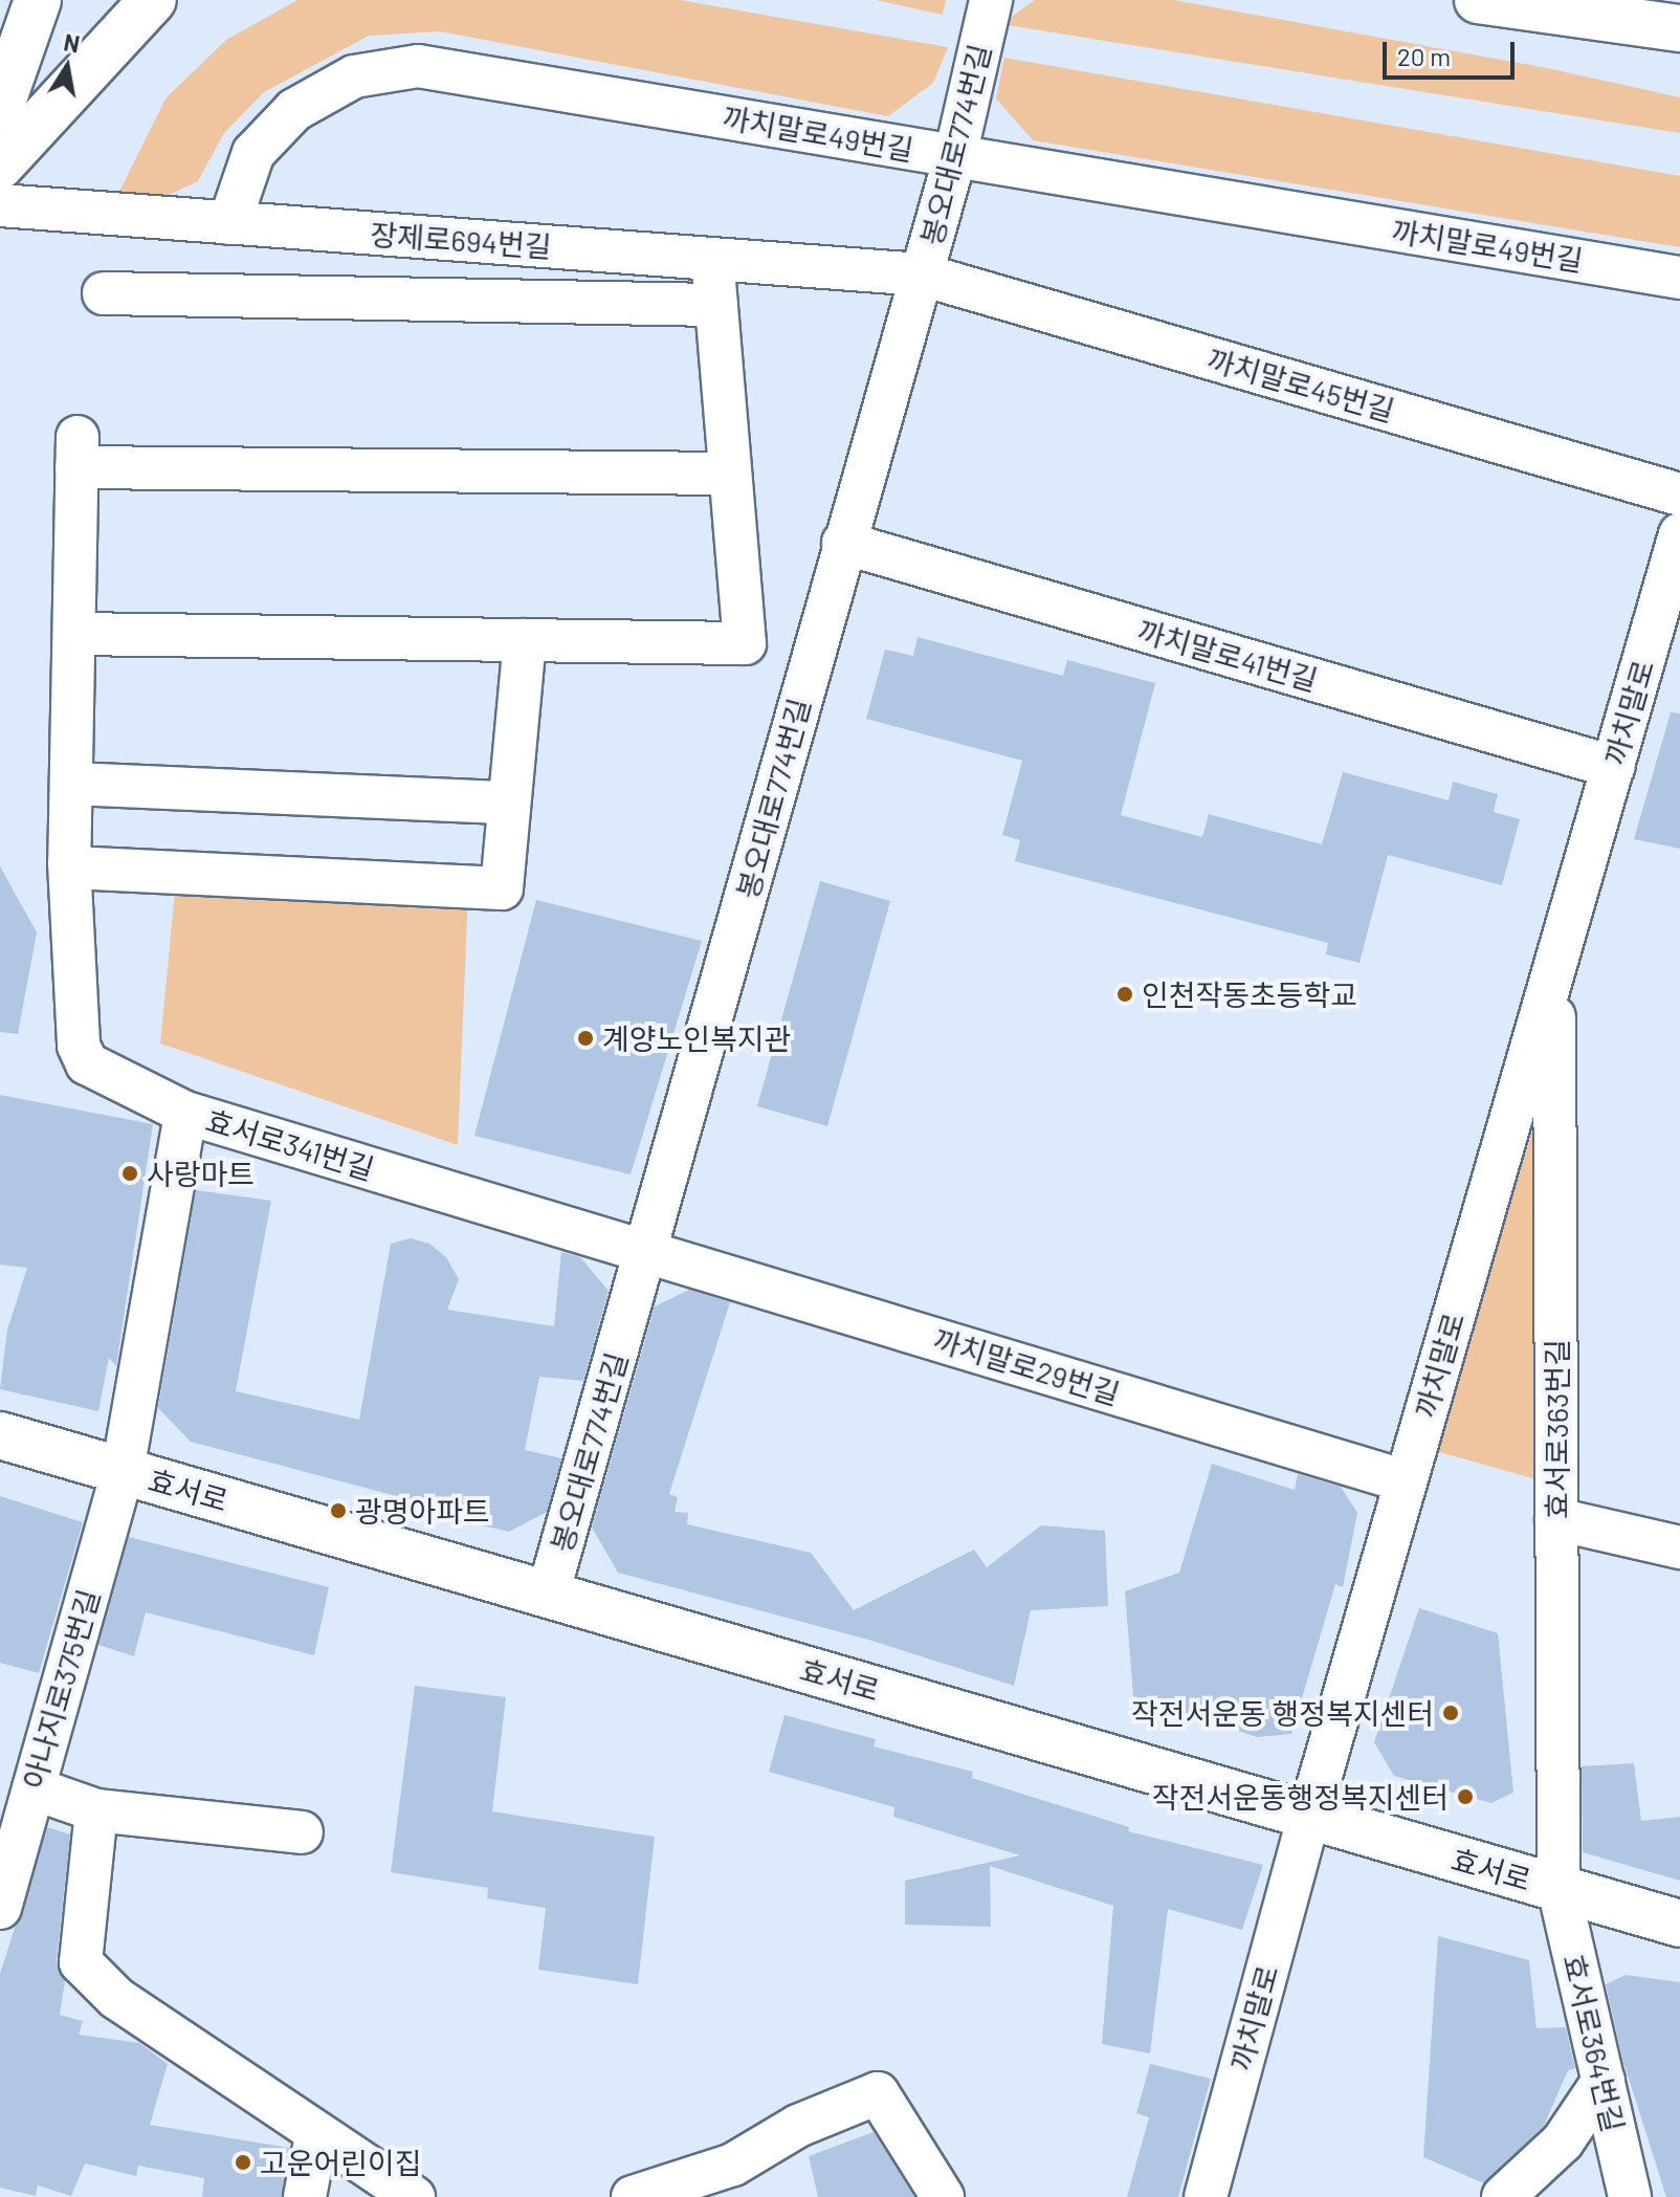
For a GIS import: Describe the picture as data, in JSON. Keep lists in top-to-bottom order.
{
  "streets": {
    "street": [
      "까치말로49번길",
      "봉오대로774번길",
      "장제로694번길",
      "까치말로45번길",
      "까치말로41번길",
      "까치말로",
      "효서로341번길",
      "까치말로29번길",
      "효서로363번길",
      "효서로",
      "아나지로375번길",
      "효서로364번길"
    ]
  },
  "crossings": [
    ["까치말로49번길", "봉오대로774번길"],
    ["까치말로49번길", "장제로694번길"],
    ["봉오대로774번길", "장제로694번길"],
    ["봉오대로774번길", "까치말로45번길"],
    ["봉오대로774번길", "까치말로41번길"],
    ["봉오대로774번길", "효서로341번길"],
    ["봉오대로774번길", "까치말로29번길"],
    ["봉오대로774번길", "효서로"],
    ["장제로694번길", "까치말로45번길"],
    ["까치말로41번길", "까치말로"],
    ["까치말로", "까치말로29번길"],
    ["까치말로", "효서로363번길"],
    ["까치말로", "효서로"],
    ["효서로341번길", "까치말로29번길"],
    ["효서로341번길", "효서로"],
    ["효서로341번길", "아나지로375번길"],
    ["효서로363번길", "효서로"],
    ["효서로363번길", "효서로364번길"],
    ["효서로", "아나지로375번길"],
    ["효서로", "효서로364번길"]
  ],
  "places": [
    "인천작동초등학교",
    "계양노인복지관",
    "사랑마트",
    "광명아파트",
    "작전서운동 행정복지센터",
    "작전서운동행정복지센터",
    "고운어린이집"
  ],
  "scale_bar": "20 m",
  "north": "top"
}
